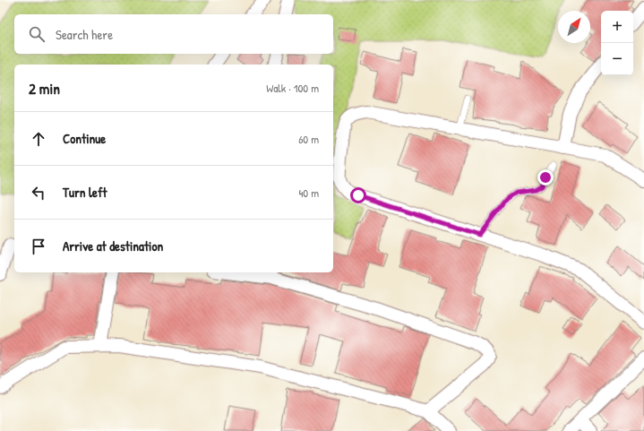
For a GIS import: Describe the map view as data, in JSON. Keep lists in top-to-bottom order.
{
  "north": "top right",
  "page": {
    "map_buttons": ["+", "−"],
    "search": "Search here",
    "heading": ["2 min", "Walk · 100 m"],
    "list": [
      ["Continue", "60 m"],
      ["Turn left", "40 m"],
      "Arrive at destination"
    ]
  }
}
